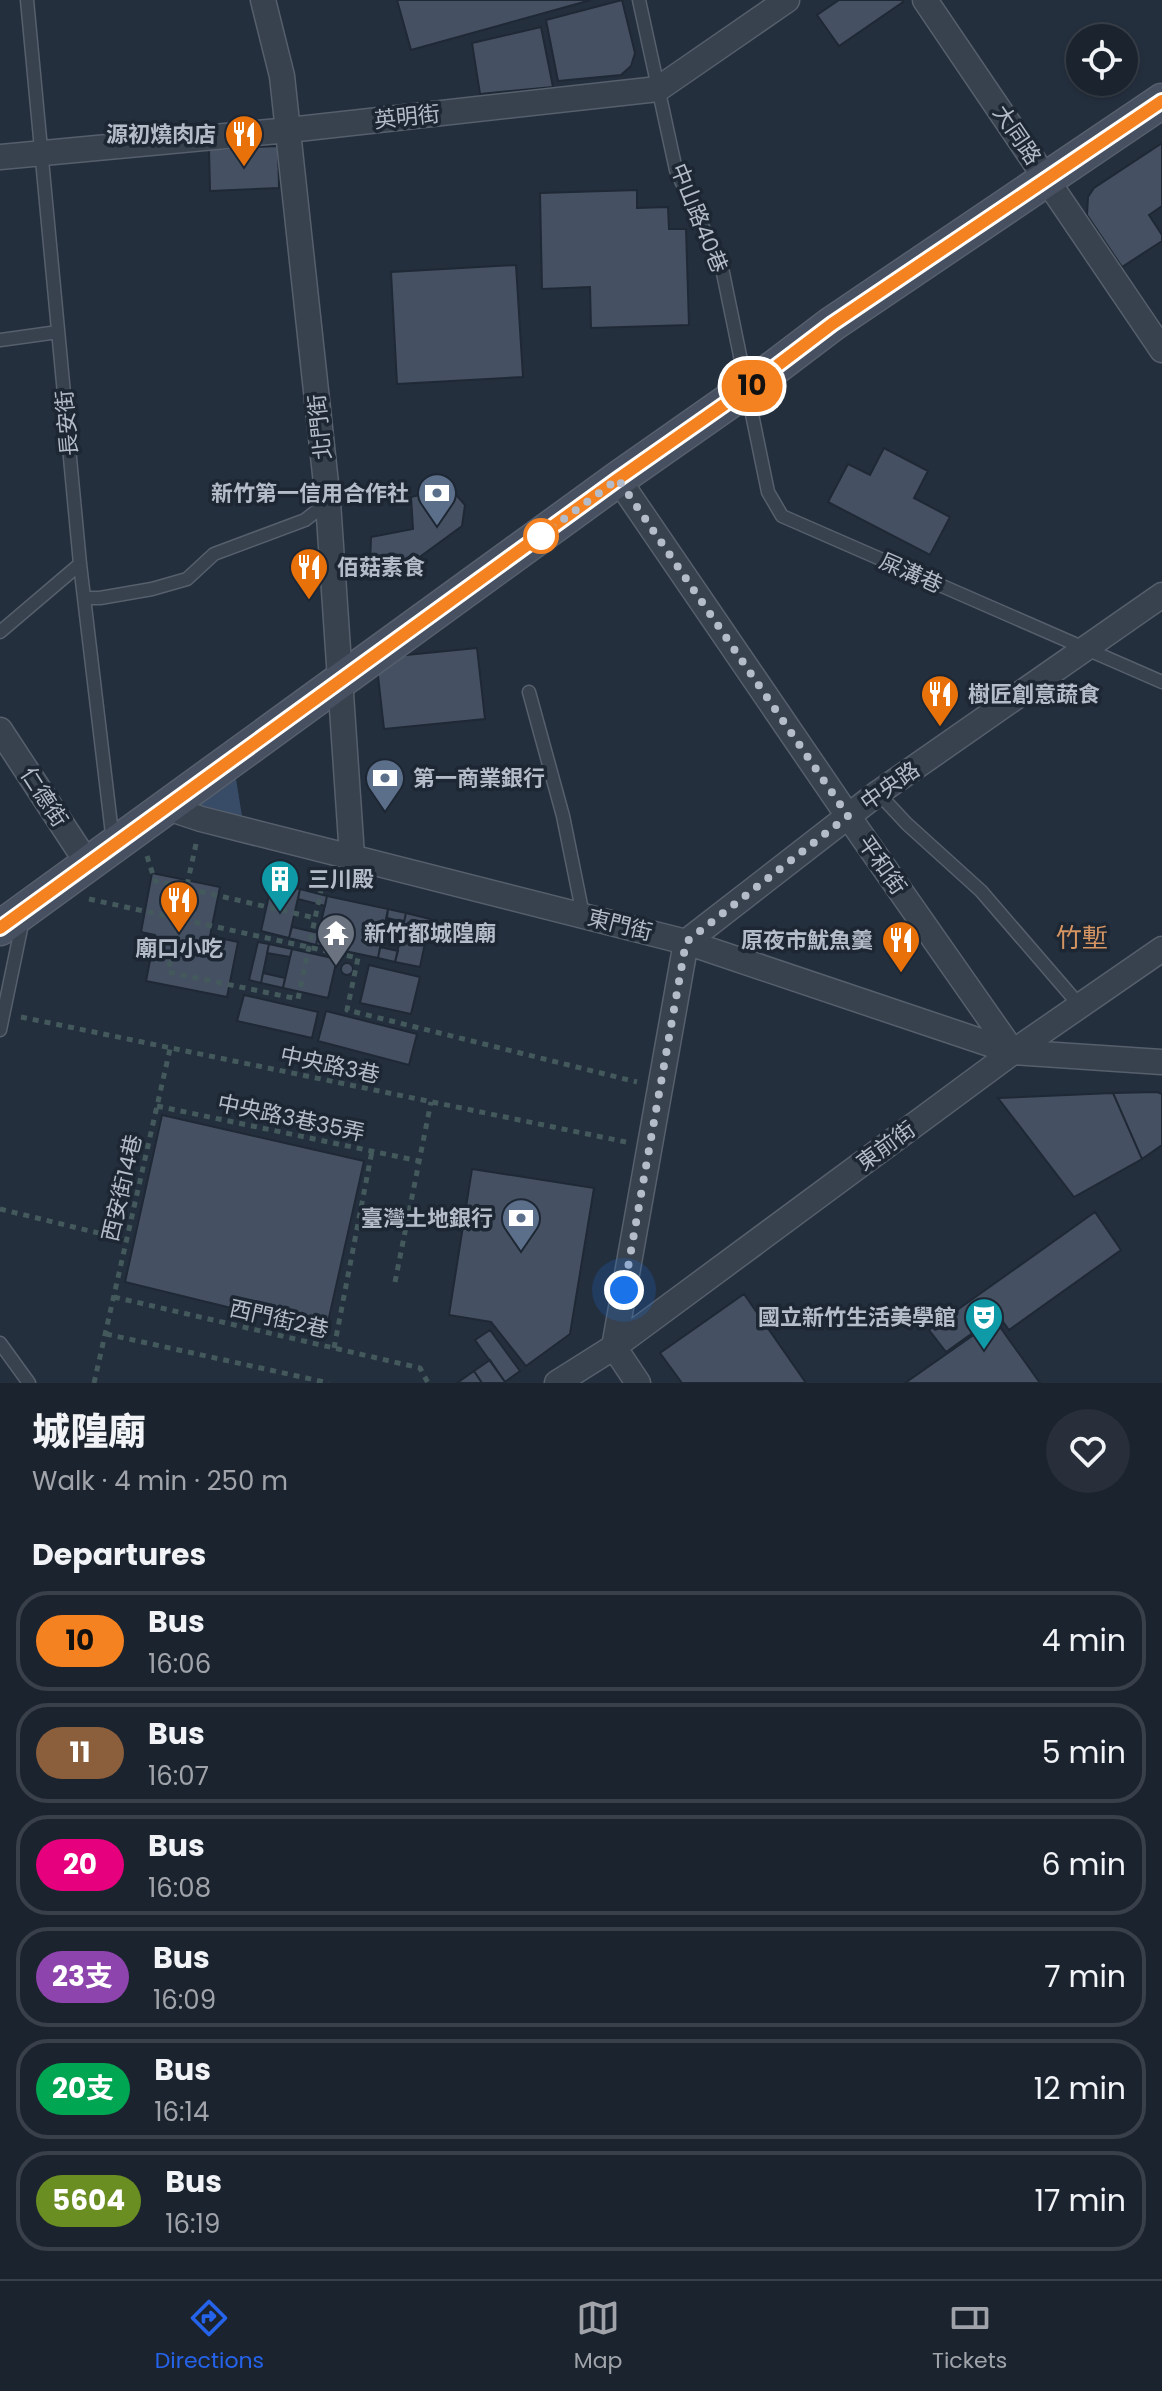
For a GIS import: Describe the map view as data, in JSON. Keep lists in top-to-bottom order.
{
  "streets": {
    "street": [
      "英明街",
      "大同路",
      "北門街",
      "中央路",
      "仁德街",
      "平和街",
      "東門街",
      "東前街"
    ],
    "lane": ["中山路40巷", "長安街", "屎溝巷"],
    "path": [
      "中央路3巷",
      "中央路3巷35弄",
      "西安街14巷",
      "西門街2巷"
    ]
  },
  "crossings": [
    ["英明街", "中山路40巷"],
    ["英明街", "長安街"],
    ["英明街", "北門街"],
    ["中山路40巷", "屎溝巷"],
    ["長安街", "仁德街"],
    ["北門街", "東門街"],
    ["屎溝巷", "中央路"],
    ["中央路", "平和街"],
    ["中央路", "東門街"],
    ["平和街", "東門街"],
    ["平和街", "東前街"],
    ["東門街", "東前街"],
    ["中央路3巷", "西安街14巷"],
    ["中央路3巷35弄", "西安街14巷"],
    ["西安街14巷", "西門街2巷"]
  ],
  "districts": ["竹塹"],
  "places": {
    "restaurant": [
      "源初燒肉店",
      "佰菇素食",
      "樹匠創意蔬食",
      "廟口小吃",
      "原夜市魷魚羹"
    ],
    "bank": ["新竹第一信用合作社", "第一商業銀行", "臺灣土地銀行"],
    "building": ["三川殿"],
    "temple": ["新竹都城隍廟"],
    "theatre": ["國立新竹生活美學館"]
  },
  "lines": ["bus line 10"],
  "page": {
    "on_map": "10",
    "heading": [
      ["城隍廟", "Walk · 4 min · 250 m"],
      "Departures"
    ],
    "list": [
      {
        "mark": "10",
        "name": "Bus",
        "note": "16:06",
        "value": "4 min"
      },
      {
        "mark": "11",
        "name": "Bus",
        "note": "16:07",
        "value": "5 min"
      },
      {
        "mark": "20",
        "name": "Bus",
        "note": "16:08",
        "value": "6 min"
      },
      {
        "mark": "23支",
        "name": "Bus",
        "note": "16:09",
        "value": "7 min"
      },
      {
        "mark": "20支",
        "name": "Bus",
        "note": "16:14",
        "value": "12 min"
      },
      {
        "mark": "5604",
        "name": "Bus",
        "note": "16:19",
        "value": "17 min"
      }
    ],
    "tabs": ["Directions", "Map", "Tickets"]
  }
}
